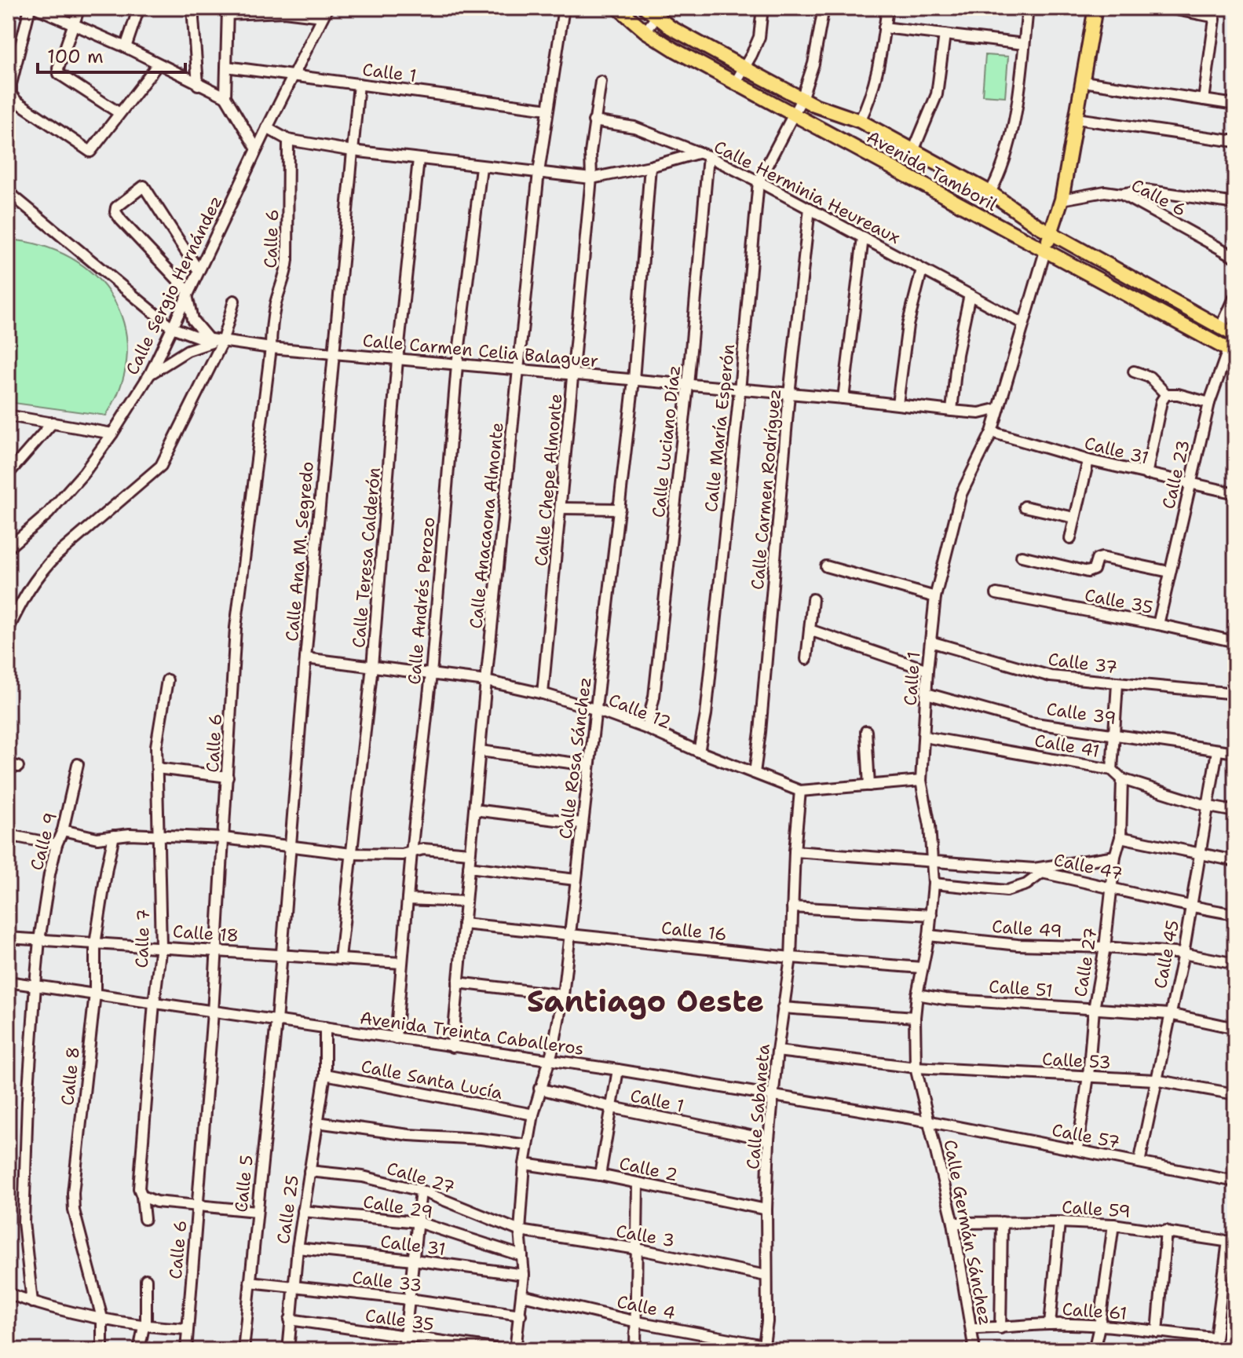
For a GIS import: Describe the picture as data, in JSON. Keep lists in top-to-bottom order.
{
  "streets": {
    "main road": ["Avenida Tamboril"],
    "street": [
      "Calle 1",
      "Calle Herminia Heureaux",
      "Calle 6",
      "Calle Sergio Hernández",
      "Calle Carmen Celia Balaguer",
      "Calle María Esperón",
      "Calle Luciano Díaz",
      "Calle 31",
      "Calle 23",
      "Calle Chepe Almonte",
      "Calle Carmen Rodríguez",
      "Calle Anacaona Almonte",
      "Calle Ana M. Segredo",
      "Calle Teresa Calderón",
      "Calle Andrés Perozo",
      "Calle 35",
      "Calle 37",
      "Calle 12",
      "Calle 39",
      "Calle 41",
      "Calle Rosa Sánchez",
      "Calle 9",
      "Calle 47",
      "Calle 49",
      "Calle 16",
      "Calle 18",
      "Calle 7",
      "Calle 45",
      "Calle 27",
      "Calle 51",
      "Avenida Treinta Caballeros",
      "Calle 53",
      "Calle 8",
      "Calle Santa Lucía",
      "Calle Sabaneta",
      "Calle 57",
      "Calle 2",
      "Calle 5",
      "Calle 29",
      "Calle 59",
      "Calle 25",
      "Calle Germán Sánchez",
      "Calle 3",
      "Calle 33",
      "Calle 4",
      "Calle 61"
    ]
  },
  "crossings": [
    ["Calle 1", "Avenida Tamboril"],
    ["Calle 1", "Calle Herminia Heureaux"],
    ["Calle 1", "Calle Sergio Hernández"],
    ["Calle 1", "Calle Carmen Celia Balaguer"],
    ["Calle 1", "Calle 31"],
    ["Calle 1", "Calle Anacaona Almonte"],
    ["Calle 1", "Calle Ana M. Segredo"],
    ["Calle 1", "Calle 37"],
    ["Calle 1", "Calle 12"],
    ["Calle 1", "Calle 39"],
    ["Calle 1", "Calle 41"],
    ["Calle 1", "Calle Rosa Sánchez"],
    ["Calle 1", "Calle 47"],
    ["Calle 1", "Calle 49"],
    ["Calle 1", "Calle 16"],
    ["Calle 1", "Calle 51"],
    ["Calle 1", "Avenida Treinta Caballeros"],
    ["Calle 1", "Calle 53"],
    ["Calle 1", "Calle Sabaneta"],
    ["Calle 1", "Calle 57"],
    ["Calle 1", "Calle Germán Sánchez"],
    ["Avenida Tamboril", "Calle María Esperón"],
    ["Avenida Tamboril", "Calle 23"],
    ["Calle Herminia Heureaux", "Calle 6"],
    ["Calle Herminia Heureaux", "Calle Sergio Hernández"],
    ["Calle Herminia Heureaux", "Calle María Esperón"],
    ["Calle Herminia Heureaux", "Calle Luciano Díaz"],
    ["Calle Herminia Heureaux", "Calle Chepe Almonte"],
    ["Calle Herminia Heureaux", "Calle Carmen Rodríguez"],
    ["Calle Herminia Heureaux", "Calle Anacaona Almonte"],
    ["Calle Herminia Heureaux", "Calle Ana M. Segredo"],
    ["Calle Herminia Heureaux", "Calle Teresa Calderón"],
    ["Calle Herminia Heureaux", "Calle Andrés Perozo"],
    ["Calle Herminia Heureaux", "Calle Rosa Sánchez"],
    ["Calle 6", "Calle Carmen Celia Balaguer"],
    ["Calle 6", "Calle 18"],
    ["Calle 6", "Avenida Treinta Caballeros"],
    ["Calle Sergio Hernández", "Calle Carmen Celia Balaguer"],
    ["Calle Carmen Celia Balaguer", "Calle María Esperón"],
    ["Calle Carmen Celia Balaguer", "Calle Luciano Díaz"],
    ["Calle Carmen Celia Balaguer", "Calle Chepe Almonte"],
    ["Calle Carmen Celia Balaguer", "Calle Carmen Rodríguez"],
    ["Calle Carmen Celia Balaguer", "Calle Anacaona Almonte"],
    ["Calle Carmen Celia Balaguer", "Calle Ana M. Segredo"],
    ["Calle Carmen Celia Balaguer", "Calle Teresa Calderón"],
    ["Calle Carmen Celia Balaguer", "Calle Andrés Perozo"],
    ["Calle Carmen Celia Balaguer", "Calle Rosa Sánchez"],
    ["Calle María Esperón", "Calle 12"],
    ["Calle Luciano Díaz", "Calle 12"],
    ["Calle 31", "Calle 23"],
    ["Calle 31", "Calle Rosa Sánchez"],
    ["Calle 31", "Calle 25"],
    ["Calle 23", "Calle 35"],
    ["Calle Chepe Almonte", "Calle 12"],
    ["Calle Carmen Rodríguez", "Calle 12"],
    ["Calle Anacaona Almonte", "Calle 12"],
    ["Calle Anacaona Almonte", "Calle 16"],
    ["Calle Anacaona Almonte", "Avenida Treinta Caballeros"],
    ["Calle Ana M. Segredo", "Calle 12"],
    ["Calle Ana M. Segredo", "Calle 18"],
    ["Calle Ana M. Segredo", "Avenida Treinta Caballeros"],
    ["Calle Ana M. Segredo", "Calle 5"],
    ["Calle Teresa Calderón", "Calle 12"],
    ["Calle Teresa Calderón", "Calle 18"],
    ["Calle Andrés Perozo", "Calle 12"],
    ["Calle Andrés Perozo", "Calle 18"],
    ["Calle Andrés Perozo", "Avenida Treinta Caballeros"],
    ["Calle 35", "Calle 25"],
    ["Calle 12", "Calle Rosa Sánchez"],
    ["Calle 12", "Calle Sabaneta"],
    ["Calle 39", "Calle 45"],
    ["Calle 41", "Calle 45"],
    ["Calle 41", "Calle 27"],
    ["Calle Rosa Sánchez", "Calle 16"],
    ["Calle Rosa Sánchez", "Calle 27"],
    ["Calle Rosa Sánchez", "Avenida Treinta Caballeros"],
    ["Calle Rosa Sánchez", "Calle Santa Lucía"],
    ["Calle Rosa Sánchez", "Calle 2"],
    ["Calle Rosa Sánchez", "Calle 29"],
    ["Calle Rosa Sánchez", "Calle 3"],
    ["Calle Rosa Sánchez", "Calle 33"],
    ["Calle Rosa Sánchez", "Calle 4"],
    ["Calle 9", "Calle 18"],
    ["Calle 9", "Avenida Treinta Caballeros"],
    ["Calle 47", "Calle 45"],
    ["Calle 47", "Calle 27"],
    ["Calle 47", "Calle Sabaneta"],
    ["Calle 49", "Calle 45"],
    ["Calle 49", "Calle 27"],
    ["Calle 16", "Calle Sabaneta"],
    ["Calle 18", "Calle 7"],
    ["Calle 18", "Calle 8"],
    ["Calle 7", "Avenida Treinta Caballeros"],
    ["Calle 45", "Calle 51"],
    ["Calle 45", "Calle 53"],
    ["Calle 45", "Calle 57"],
    ["Calle 27", "Calle 51"],
    ["Calle 27", "Calle 53"],
    ["Calle 27", "Calle 57"],
    ["Calle 27", "Calle 25"],
    ["Calle 27", "Calle 3"],
    ["Avenida Treinta Caballeros", "Calle 8"],
    ["Avenida Treinta Caballeros", "Calle Sabaneta"],
    ["Avenida Treinta Caballeros", "Calle 57"],
    ["Avenida Treinta Caballeros", "Calle 5"],
    ["Avenida Treinta Caballeros", "Calle 25"],
    ["Avenida Treinta Caballeros", "Calle Germán Sánchez"],
    ["Calle Santa Lucía", "Calle 25"],
    ["Calle Sabaneta", "Calle 2"],
    ["Calle Sabaneta", "Calle 3"],
    ["Calle Sabaneta", "Calle 4"],
    ["Calle 57", "Calle Germán Sánchez"],
    ["Calle 5", "Calle 33"],
    ["Calle 29", "Calle 25"],
    ["Calle 59", "Calle Germán Sánchez"],
    ["Calle 25", "Calle 33"],
    ["Calle Germán Sánchez", "Calle 61"]
  ],
  "districts": ["Santiago Oeste"],
  "scale_bar": "100 m"
}
